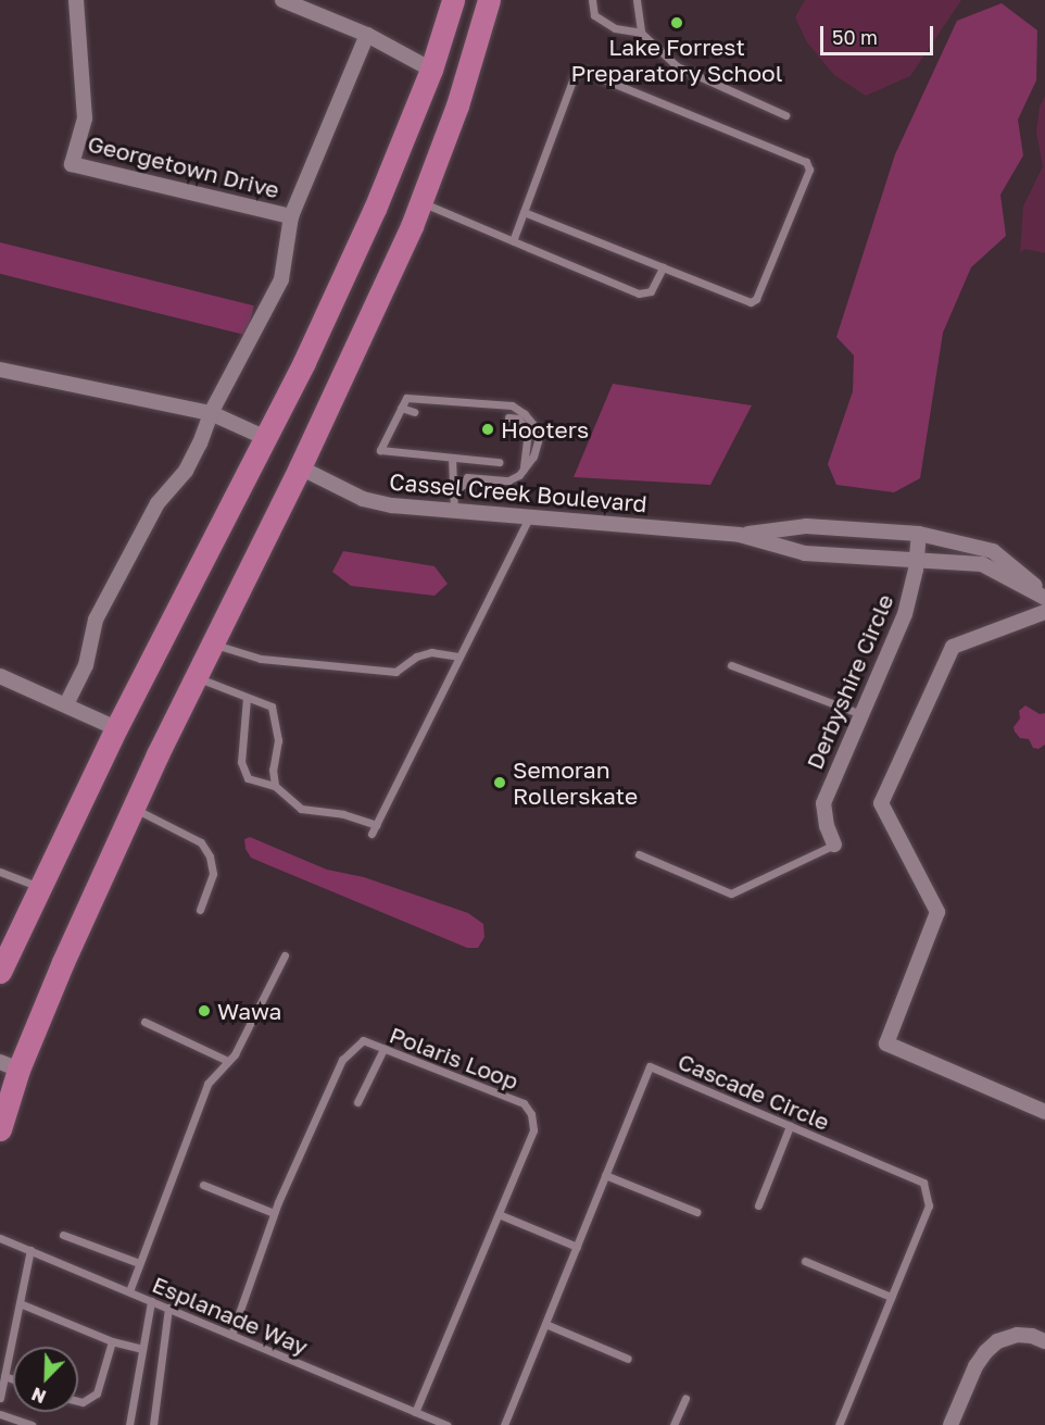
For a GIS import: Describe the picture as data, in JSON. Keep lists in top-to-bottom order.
{
  "streets": {
    "street": ["Georgetown Drive", "Cassel Creek Boulevard", "Derbyshire Circle"],
    "lane": ["Polaris Loop", "Cascade Circle", "Esplanade Way"]
  },
  "crossings": [
    ["Cassel Creek Boulevard", "Derbyshire Circle"],
    ["Polaris Loop", "Esplanade Way"]
  ],
  "places": [
    "Lake Forrest Preparatory School",
    "Hooters",
    "Semoran Rollerskate",
    "Wawa"
  ],
  "scale_bar": "50 m",
  "north": "bottom left"
}
